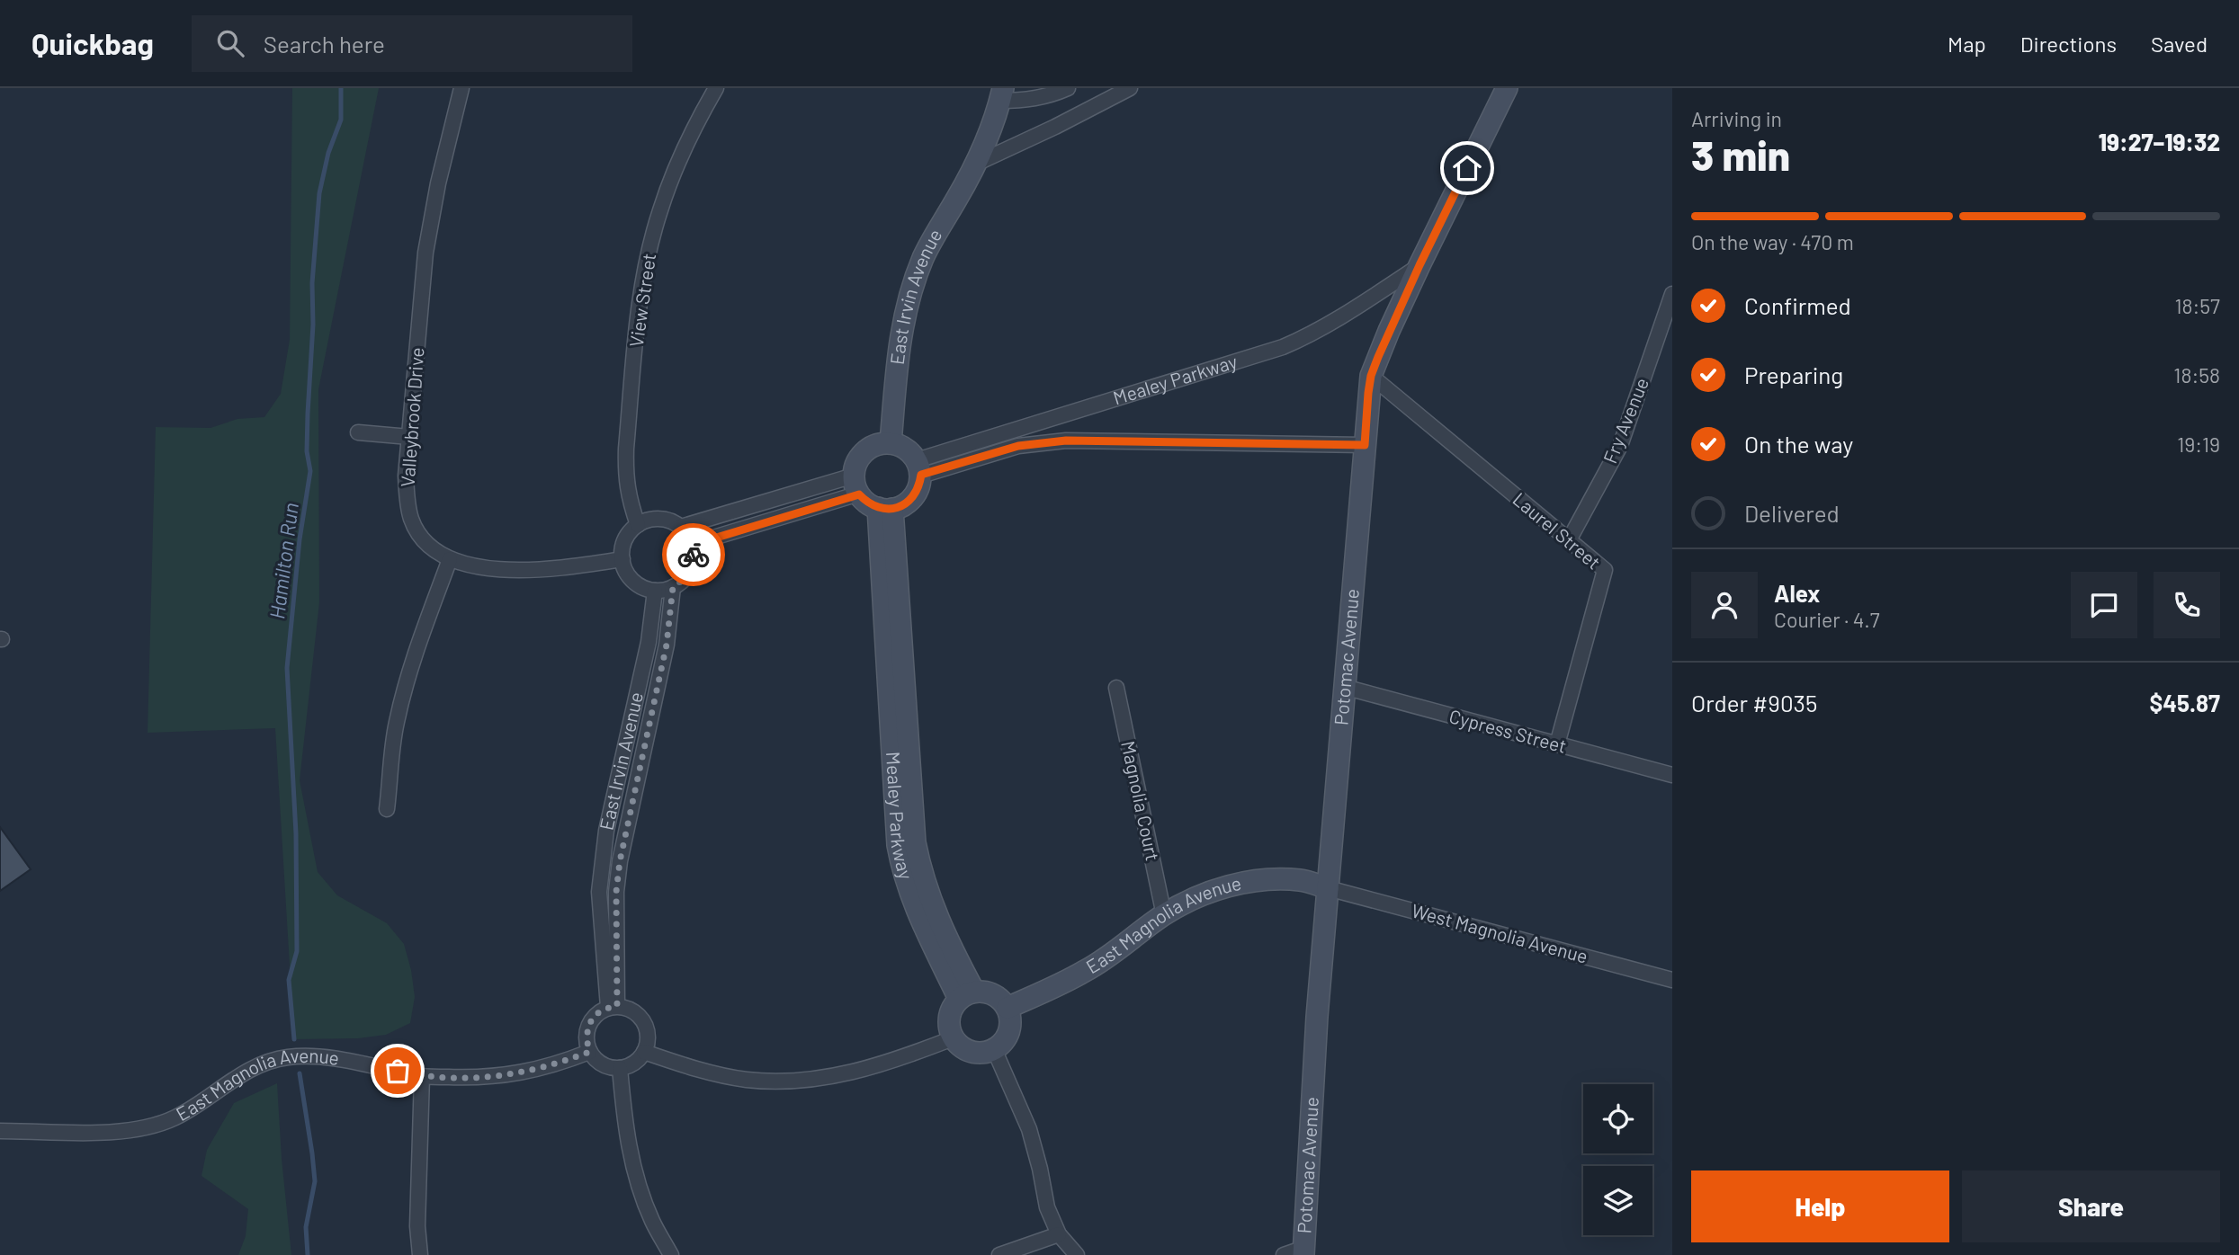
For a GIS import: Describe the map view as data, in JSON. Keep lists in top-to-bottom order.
{
  "streets": {
    "street": [
      "East Irvin Avenue",
      "View Street",
      "Mealey Parkway",
      "Valleybrook Drive",
      "Fry Avenue",
      "Laurel Street",
      "Potomac Avenue",
      "Cypress Street",
      "Magnolia Court",
      "East Magnolia Avenue",
      "West Magnolia Avenue"
    ]
  },
  "crossings": [
    ["East Irvin Avenue", "View Street"],
    ["East Irvin Avenue", "Mealey Parkway"],
    ["East Irvin Avenue", "Valleybrook Drive"],
    ["East Irvin Avenue", "East Magnolia Avenue"],
    ["View Street", "Valleybrook Drive"],
    ["Mealey Parkway", "Potomac Avenue"],
    ["Mealey Parkway", "East Magnolia Avenue"],
    ["Fry Avenue", "Laurel Street"],
    ["Laurel Street", "Potomac Avenue"],
    ["Laurel Street", "Cypress Street"],
    ["Potomac Avenue", "Cypress Street"],
    ["Potomac Avenue", "East Magnolia Avenue"],
    ["Potomac Avenue", "West Magnolia Avenue"],
    ["Magnolia Court", "East Magnolia Avenue"],
    ["East Magnolia Avenue", "West Magnolia Avenue"]
  ],
  "water": ["Hamilton Run"],
  "page": {
    "header": "Quickbag",
    "search": "Search here",
    "nav": ["Map", "Directions", "Saved"],
    "heading": ["3 min", "Arriving in", "19:27–19:32"],
    "panel": [
      "Alex",
      "Courier · 4.7",
      "Order #9035",
      "$45.87"
    ],
    "bar": "On the way · 470 m",
    "list": [
      ["Confirmed", "18:57"],
      ["Preparing", "18:58"],
      ["On the way", "19:19"],
      "Delivered"
    ],
    "buttons": ["Help", "Share"]
  }
}
